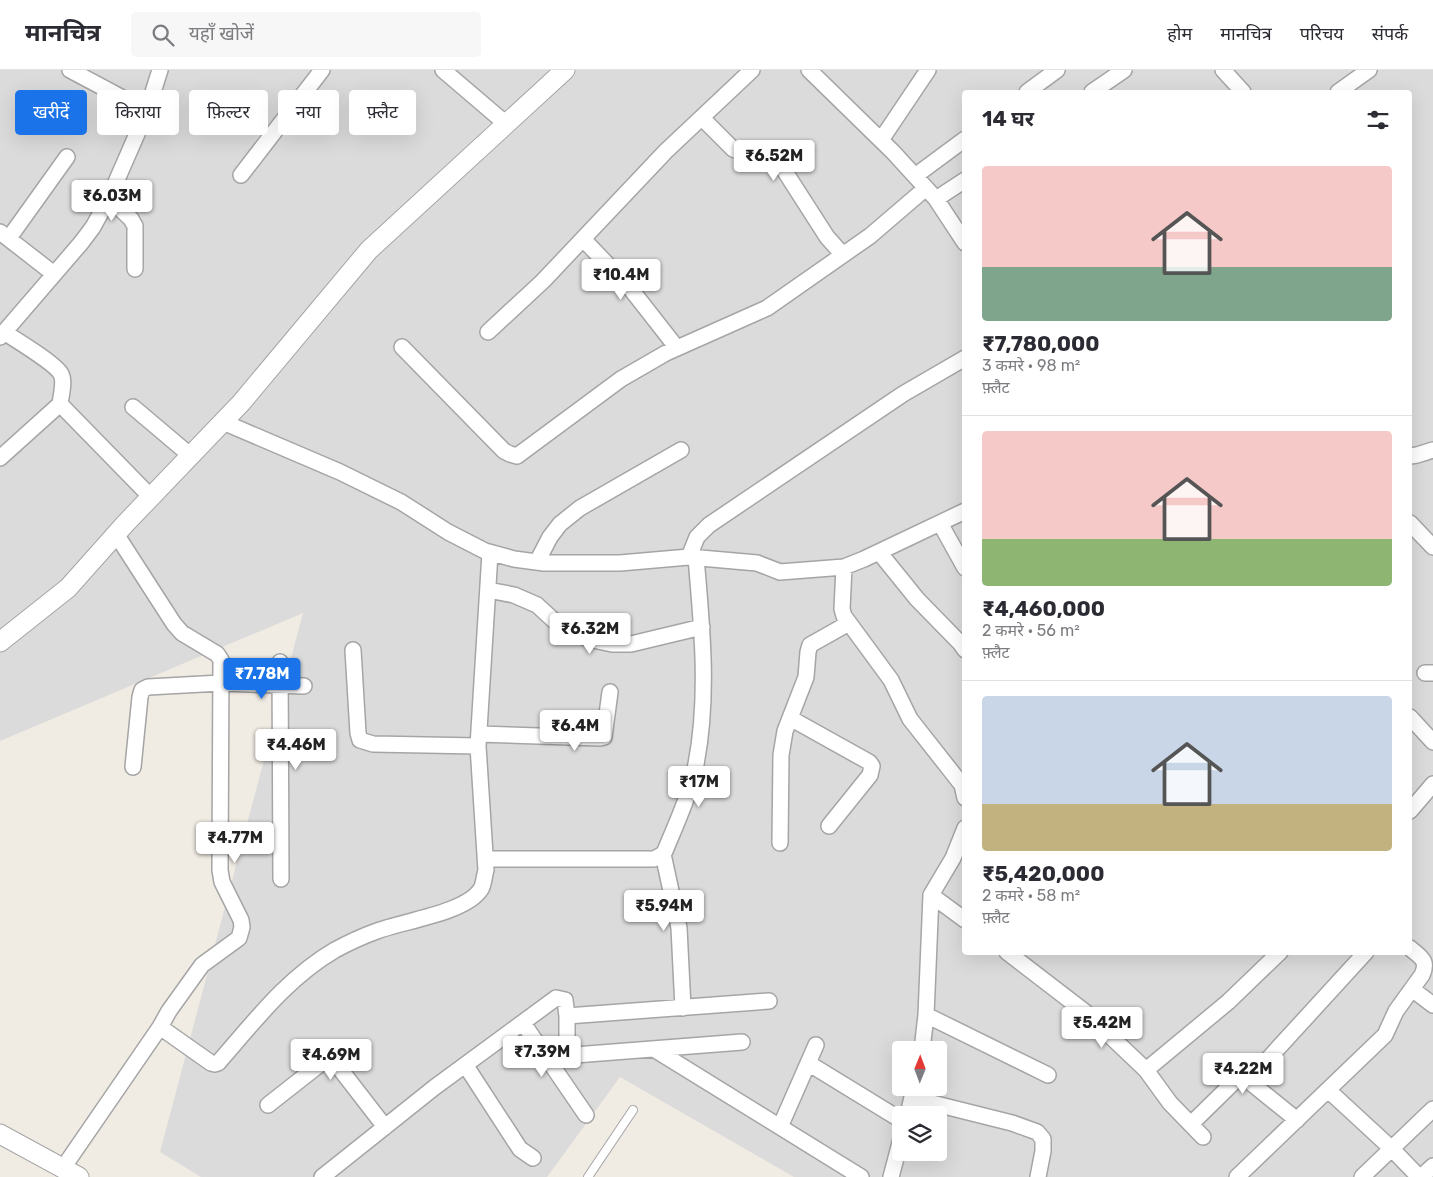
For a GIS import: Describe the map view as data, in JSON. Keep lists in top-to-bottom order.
{
  "north": "top",
  "page": {
    "header": "मानचित्र",
    "search": "यहाँ खोजें",
    "nav": [
      "होम",
      "मानचित्र",
      "परिचय",
      "संपर्क"
    ],
    "chip": [
      "खरीदें",
      "किराया",
      "फ़िल्टर",
      "नया",
      "फ़्लैट"
    ],
    "heading": "14 घर",
    "price": [
      "₹6.52M",
      "₹6.03M",
      "₹10.4M",
      "₹6.32M",
      "₹7.78M",
      "₹6.4M",
      "₹4.46M",
      "₹17M",
      "₹4.77M",
      "₹5.94M",
      "₹5.42M",
      "₹7.39M",
      "₹4.69M",
      "₹4.22M"
    ],
    "list": [
      {
        "name": "₹7,780,000",
        "note": "3 कमरे · 98 m² · फ़्लैट"
      },
      {
        "name": "₹4,460,000",
        "note": "2 कमरे · 56 m² · फ़्लैट"
      },
      {
        "name": "₹5,420,000",
        "note": "2 कमरे · 58 m² · फ़्लैट"
      }
    ]
  }
}
